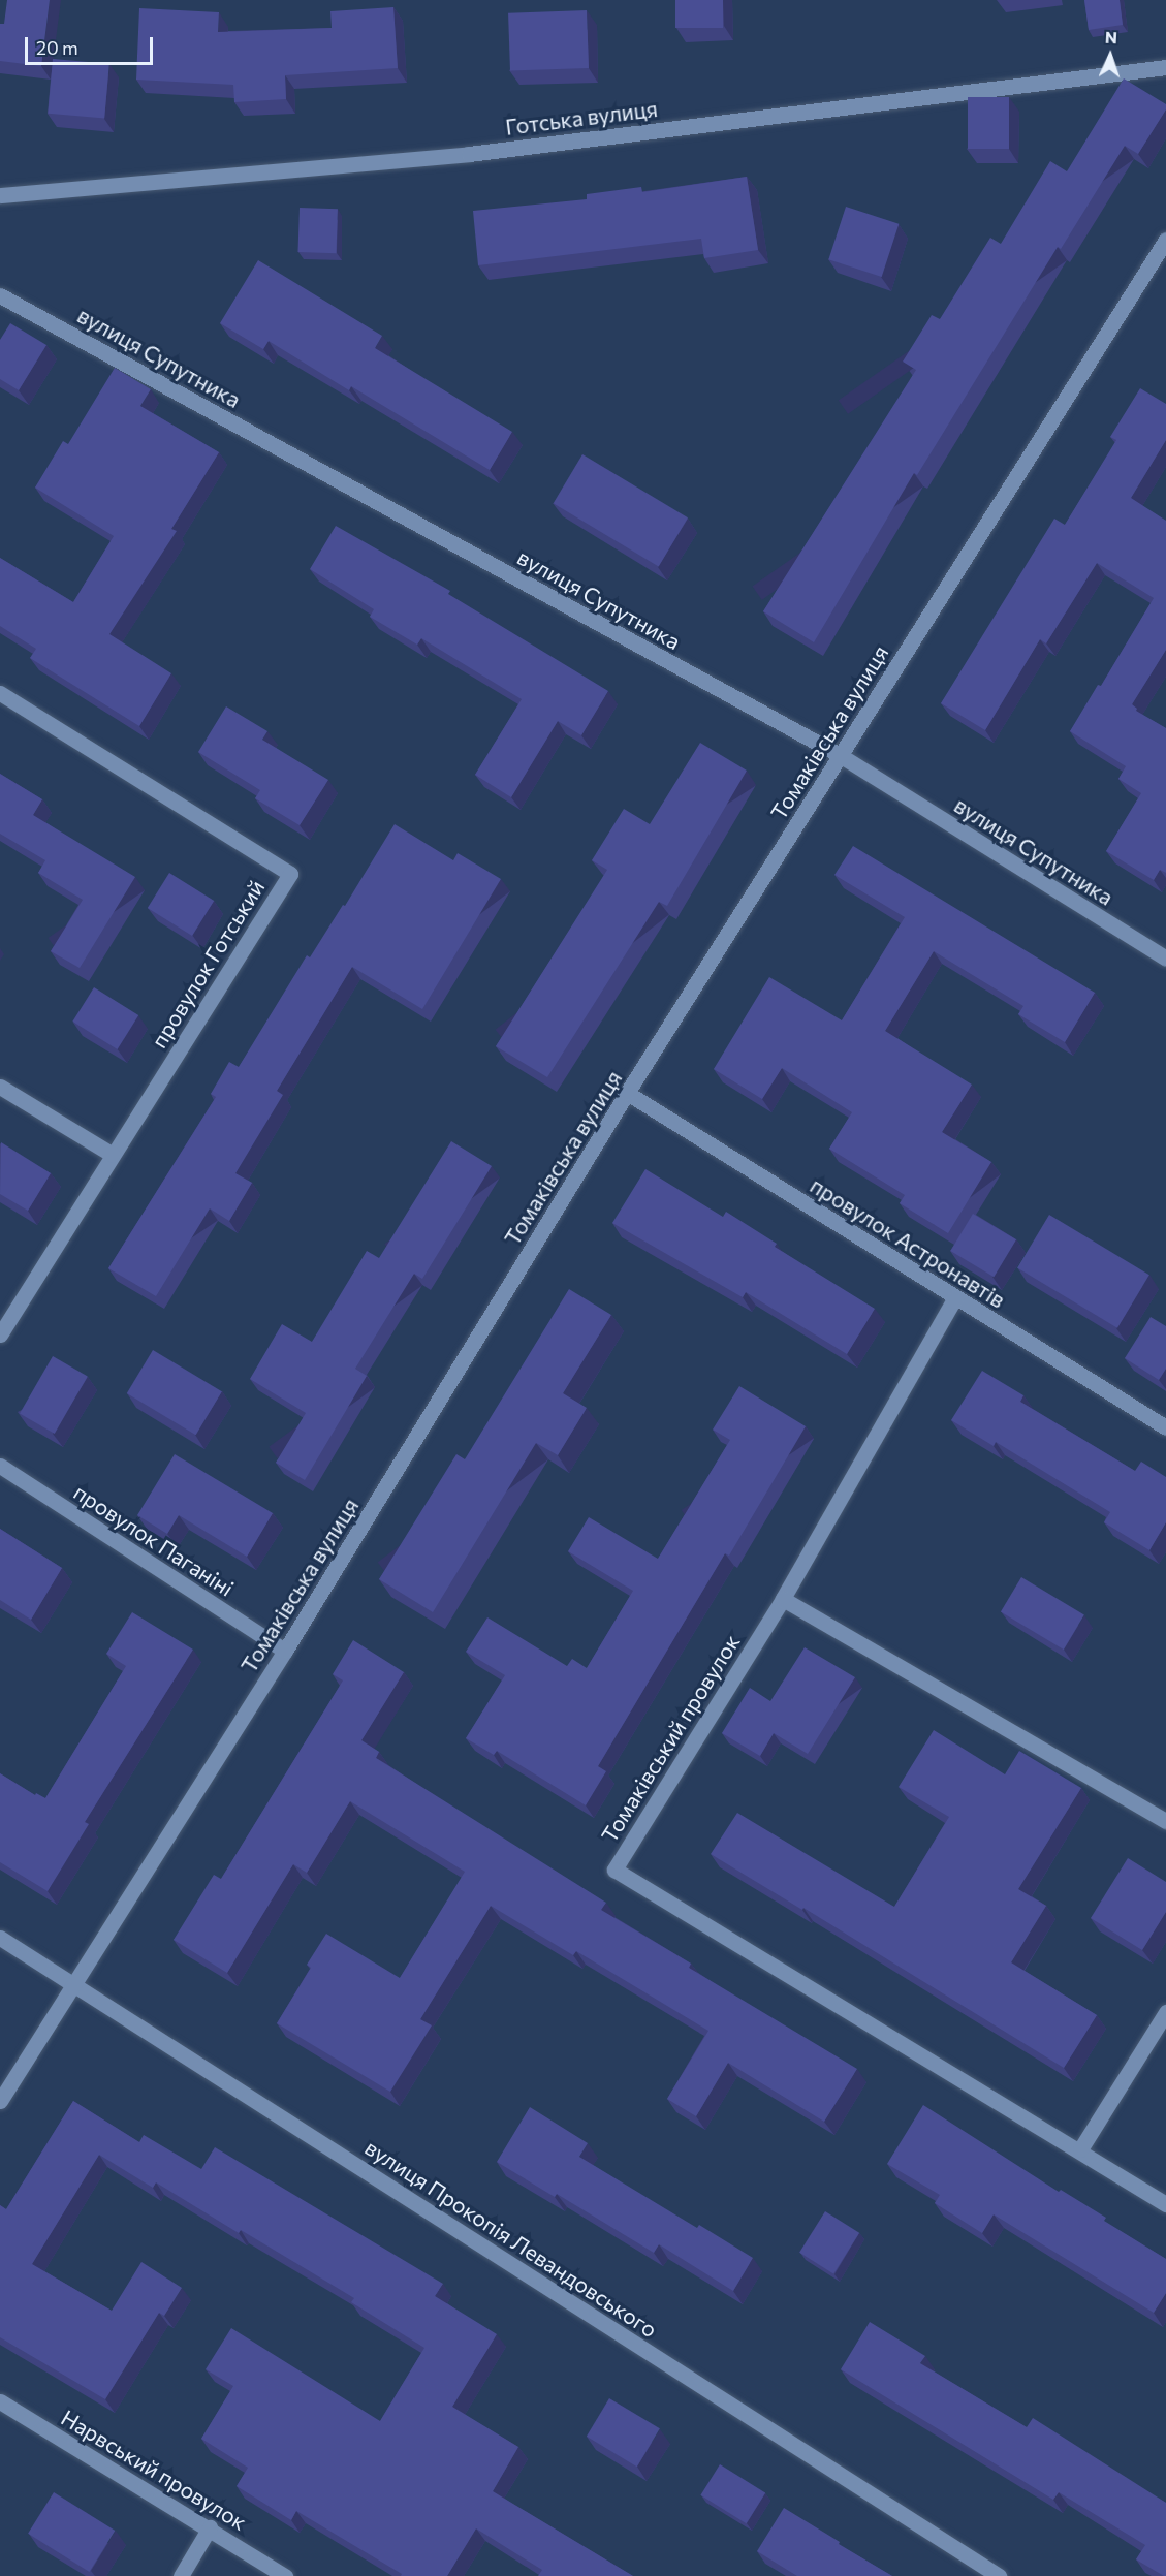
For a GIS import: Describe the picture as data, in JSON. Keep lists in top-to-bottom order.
{
  "streets": {
    "street": [
      "Готська вулиця",
      "вулиця Супутника",
      "Томаківська вулиця",
      "провулок Готський",
      "провулок Астронавтів",
      "провулок Паганіні",
      "Томаківський провулок",
      "вулиця Прокопія Левандовського",
      "Нарвський провулок"
    ]
  },
  "crossings": [
    ["вулиця Супутника", "Томаківська вулиця"],
    ["Томаківська вулиця", "провулок Астронавтів"],
    ["Томаківська вулиця", "провулок Паганіні"],
    ["Томаківська вулиця", "вулиця Прокопія Левандовського"],
    ["провулок Астронавтів", "Томаківський провулок"]
  ],
  "scale_bar": "20 m",
  "north": "top"
}
